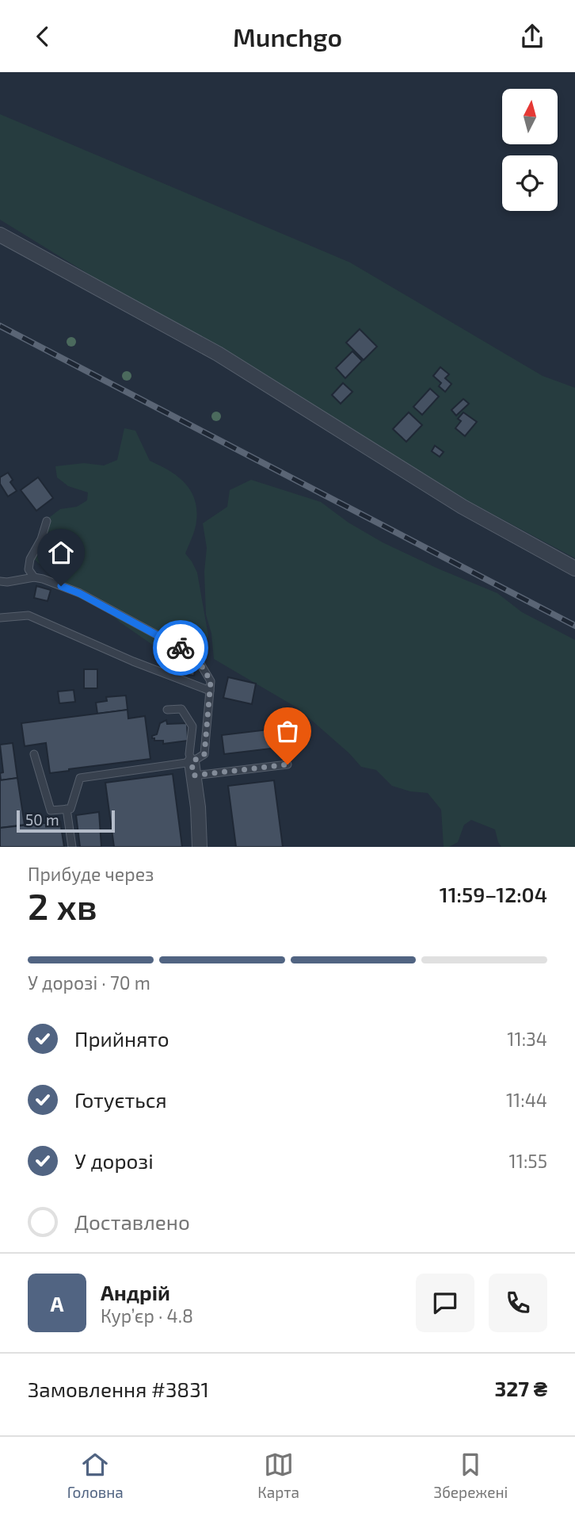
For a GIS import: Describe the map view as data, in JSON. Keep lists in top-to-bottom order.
{
  "scale_bar": "50 m",
  "north": "top",
  "page": {
    "header": "Munchgo",
    "scale": "50 m",
    "heading": ["2 хв", "Прибуде через", "11:59–12:04"],
    "panel": [
      "Андрій",
      "Кур’єр · 4.8",
      "Замовлення #3831",
      "327 ₴"
    ],
    "bar": "У дорозі · 70 m",
    "list": [
      ["Прийнято", "11:34"],
      ["Готується", "11:44"],
      ["У дорозі", "11:55"],
      "Доставлено"
    ],
    "round": "А",
    "tabs": ["Головна", "Карта", "Збережені"]
  }
}
